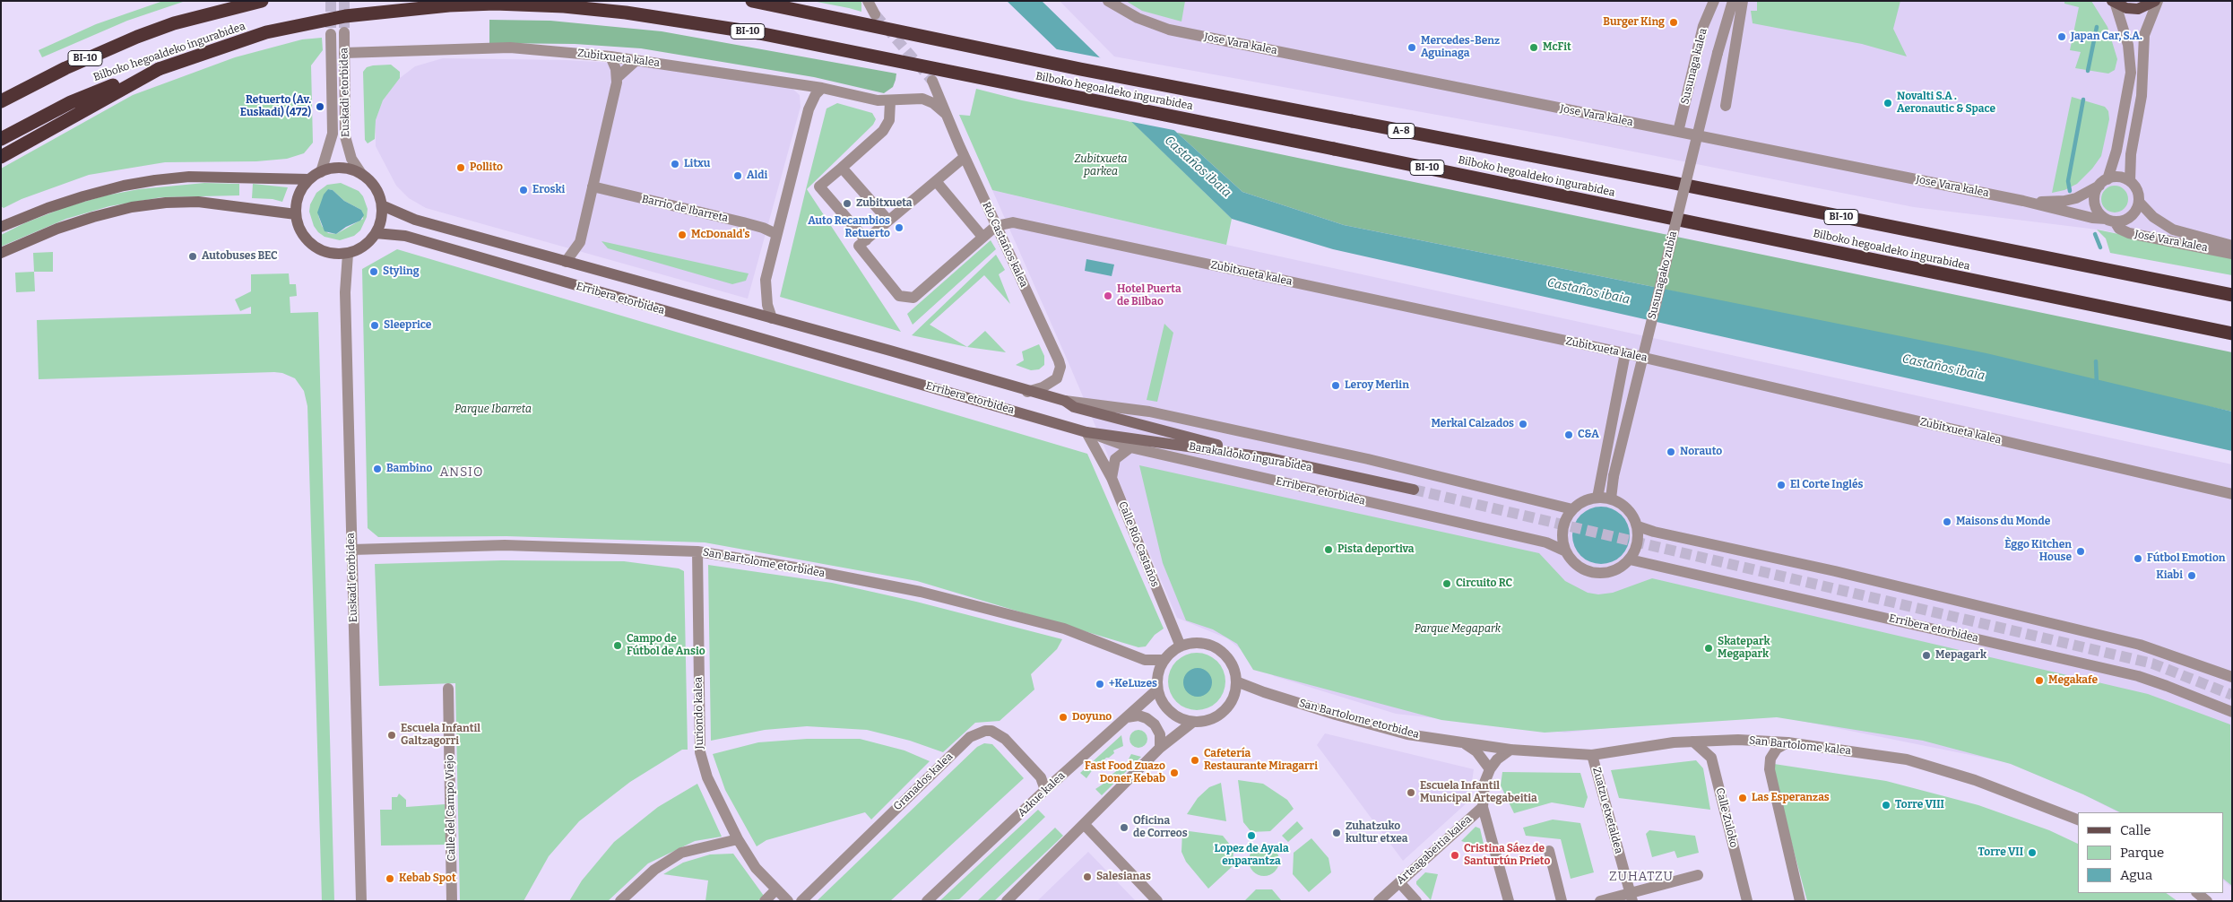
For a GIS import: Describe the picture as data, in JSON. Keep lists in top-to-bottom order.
{
  "streets": {
    "highway": ["BI-10", "Bilboko hegoaldeko ingurabidea", "A-8"],
    "main road": ["Erribera etorbidea", "Barakaldoko ingurabidea"],
    "street": [
      "Jose Vara kalea",
      "Zubitxueta kalea",
      "Susunaga kalea",
      "Euskadi etorbidea",
      "Barrio de Ibarreta",
      "José Vara kalea",
      "Rio Castaños kalea",
      "Susunagako zubia",
      "Calle Río Castaños",
      "San Bartolome etorbidea",
      "Juriondo kalea",
      "San Bartolome kalea",
      "Granados kalea",
      "Azkue kalea",
      "Calle del Campo Viejo",
      "Zuatzu etxetaldea",
      "Calle Zuloko",
      "Arteagabeitia kalea"
    ]
  },
  "crossings": [
    ["Jose Vara kalea", "Susunaga kalea"],
    ["Jose Vara kalea", "José Vara kalea"],
    ["Zubitxueta kalea", "Euskadi etorbidea"],
    ["Zubitxueta kalea", "Rio Castaños kalea"],
    ["Susunaga kalea", "Susunagako zubia"],
    ["Euskadi etorbidea", "Erribera etorbidea"],
    ["Euskadi etorbidea", "San Bartolome etorbidea"],
    ["Rio Castaños kalea", "Erribera etorbidea"],
    ["Susunagako zubia", "Erribera etorbidea"],
    ["Erribera etorbidea", "Barakaldoko ingurabidea"],
    ["Calle Río Castaños", "San Bartolome etorbidea"],
    ["Calle Río Castaños", "Azkue kalea"],
    ["San Bartolome etorbidea", "Juriondo kalea"],
    ["San Bartolome etorbidea", "San Bartolome kalea"],
    ["San Bartolome etorbidea", "Azkue kalea"],
    ["San Bartolome etorbidea", "Arteagabeitia kalea"],
    ["San Bartolome kalea", "Zuatzu etxetaldea"],
    ["San Bartolome kalea", "Calle Zuloko"],
    ["San Bartolome kalea", "Arteagabeitia kalea"],
    ["Granados kalea", "Azkue kalea"]
  ],
  "districts": ["ANSIO", "ZUHATZU"],
  "water": ["Castaños ibaia"],
  "parks": ["Zubitxueta parkea", "Parque Ibarreta", "Parque Megapark"],
  "places": [
    "Burger King",
    "Japan Car, S.A.",
    "Mercedes-Benz Aguinaga",
    "McFit",
    "Novalti S.A . Aeronautic & Space",
    "Retuerto (Av. Euskadi) (472)",
    "Litxu",
    "Pollito",
    "Aldi",
    "Eroski",
    "Zubitxueta",
    "Auto Recambios Retuerto",
    "McDonald's",
    "Autobuses BEC",
    "Styling",
    "Hotel Puerta de Bilbao",
    "Sleeprice",
    "Leroy Merlin",
    "Merkal Calzados",
    "C&A",
    "Norauto",
    "Bambino",
    "El Corte Inglés",
    "Maisons du Monde",
    "Pista deportiva",
    "Èggo Kitchen House",
    "Fútbol Emotion",
    "Kiabi",
    "Circuito RC",
    "Campo de Fútbol de Ansio",
    "Skatepark Megapark",
    "Mepagark",
    "Megakafe",
    "+KeLuzes",
    "Doyuno",
    "Escuela Infantil Galtzagorri",
    "Cafetería Restaurante Miragarri",
    "Fast Food Zuazo Doner Kebab",
    "Escuela Infantil Municipal Artegabeitia",
    "Las Esperanzas",
    "Torre VIII",
    "Oficina de Correos",
    "Zuhatzuko kultur etxea",
    "Lopez de Ayala enparantza",
    "Torre VII",
    "Cristina Sáez de Santurtún Prieto",
    "Salesianas",
    "Kebab Spot"
  ],
  "legend": ["Calle", "Parque", "Agua"]
}
